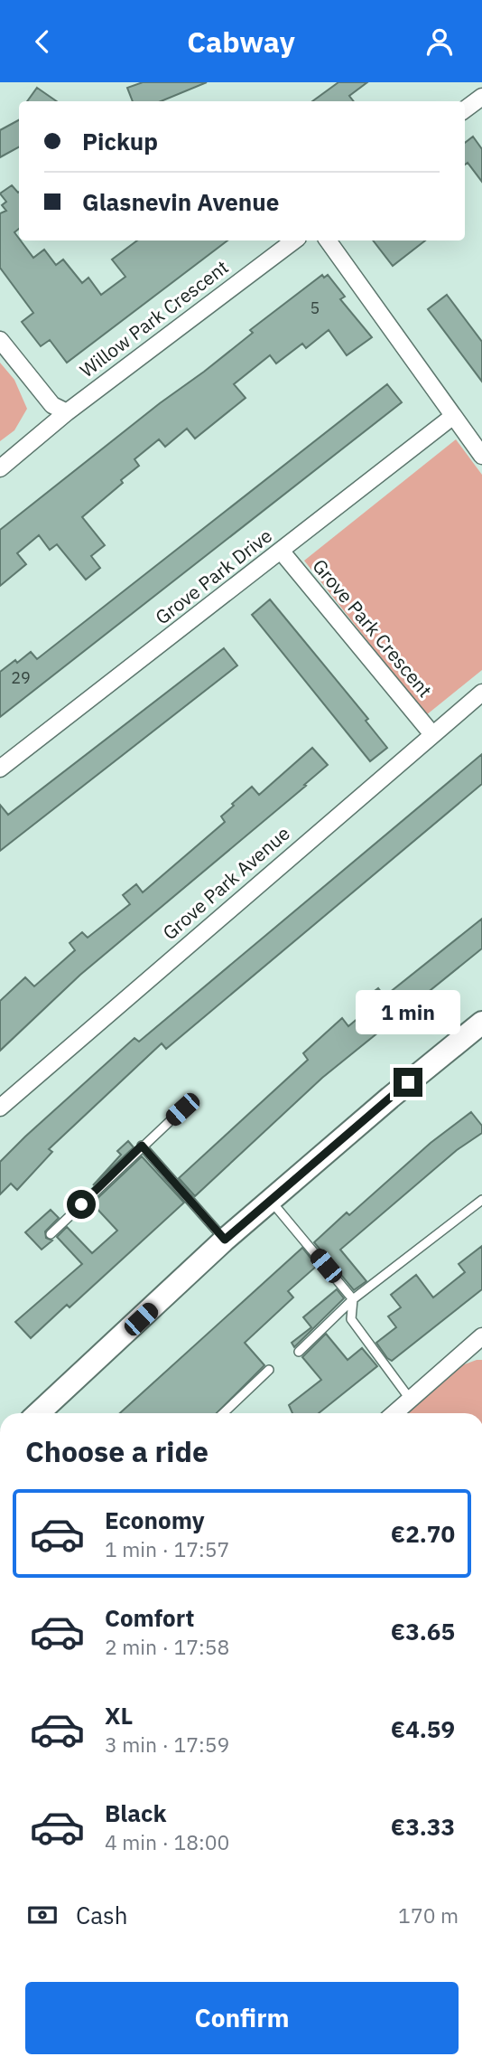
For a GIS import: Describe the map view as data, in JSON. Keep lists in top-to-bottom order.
{
  "streets": {
    "street": [
      "Willow Park Crescent",
      "Grove Park Drive",
      "Grove Park Crescent",
      "Grove Park Avenue"
    ]
  },
  "crossings": [
    ["Grove Park Drive", "Grove Park Crescent"],
    ["Grove Park Crescent", "Grove Park Avenue"]
  ],
  "house_numbers": ["5", "29"],
  "page": {
    "header": "Cabway",
    "banner": ["Pickup", "Glasnevin Avenue"],
    "bubble": "1 min",
    "heading": "Choose a ride",
    "list": [
      {
        "name": "Economy",
        "note": "1 min · 17:57",
        "value": "€2.70"
      },
      {
        "name": "Comfort",
        "note": "2 min · 17:58",
        "value": "€3.65"
      },
      {
        "name": "XL",
        "note": "3 min · 17:59",
        "value": "€4.59"
      },
      {
        "name": "Black",
        "note": "4 min · 18:00",
        "value": "€3.33"
      }
    ],
    "pay": ["Cash", "170 m"],
    "buttons": "Confirm"
  }
}
